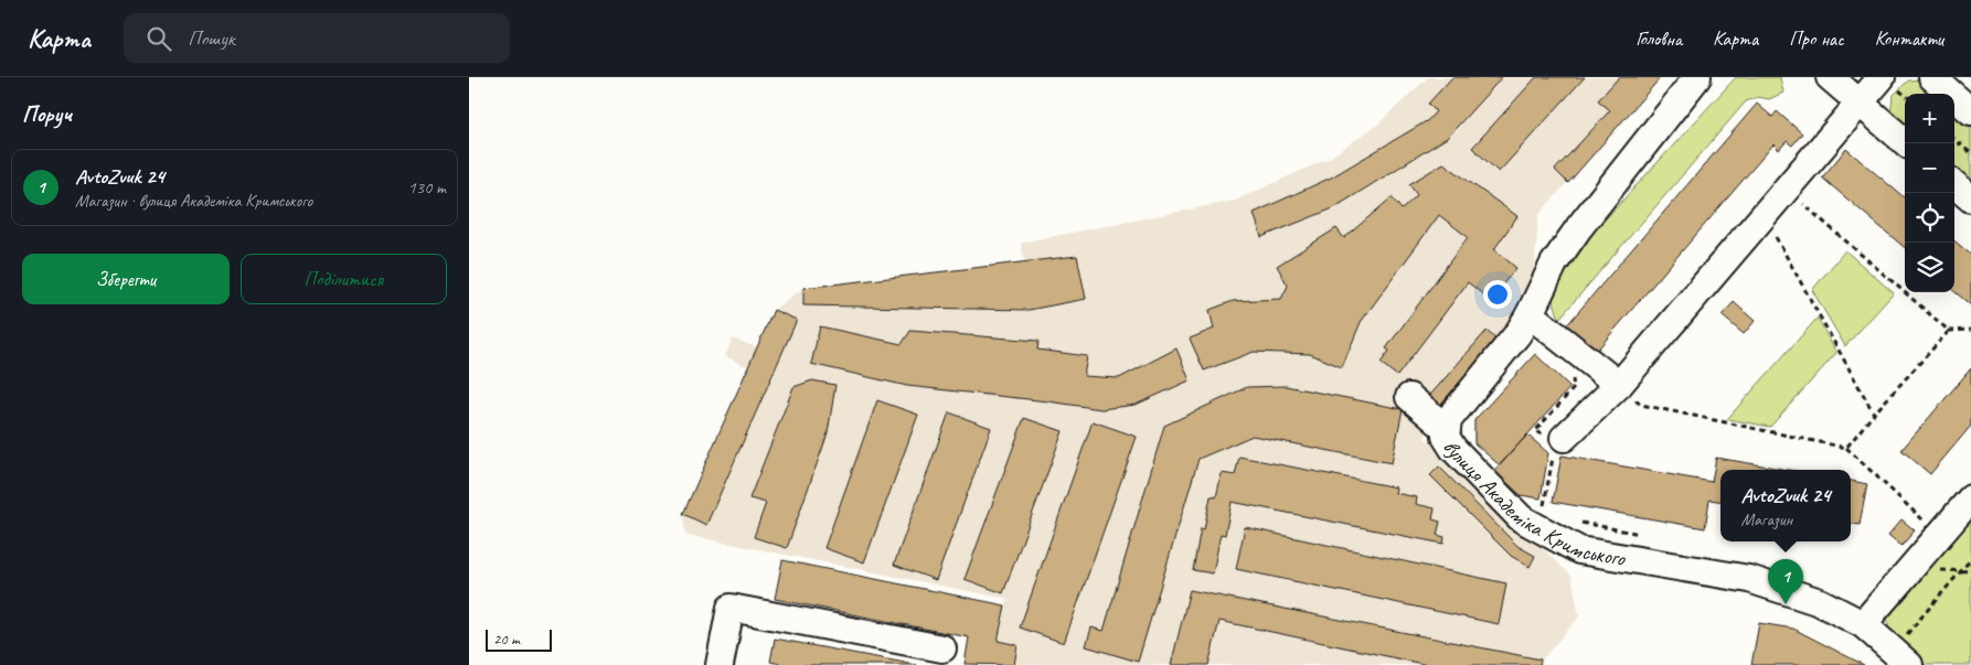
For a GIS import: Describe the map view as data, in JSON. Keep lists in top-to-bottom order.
{
  "streets": {
    "street": ["вулиця Академіка Кримського"]
  },
  "scale_bar": "20 m",
  "page": {
    "header": "Карта",
    "search": "Пошук",
    "nav": [
      "Головна",
      "Карта",
      "Про нас",
      "Контакти"
    ],
    "heading": "Поруч",
    "map_buttons": ["+", "−"],
    "list": [
      {
        "mark": "1",
        "name": "AvtoZvuk 24",
        "note": "Магазин · вулиця Академіка Кримського",
        "value": "130 m"
      }
    ],
    "buttons": ["Зберегти", "Поділитися"],
    "popup": ["AvtoZvuk 24", "Магазин"],
    "pins": "1",
    "scale": "20 m"
  }
}
